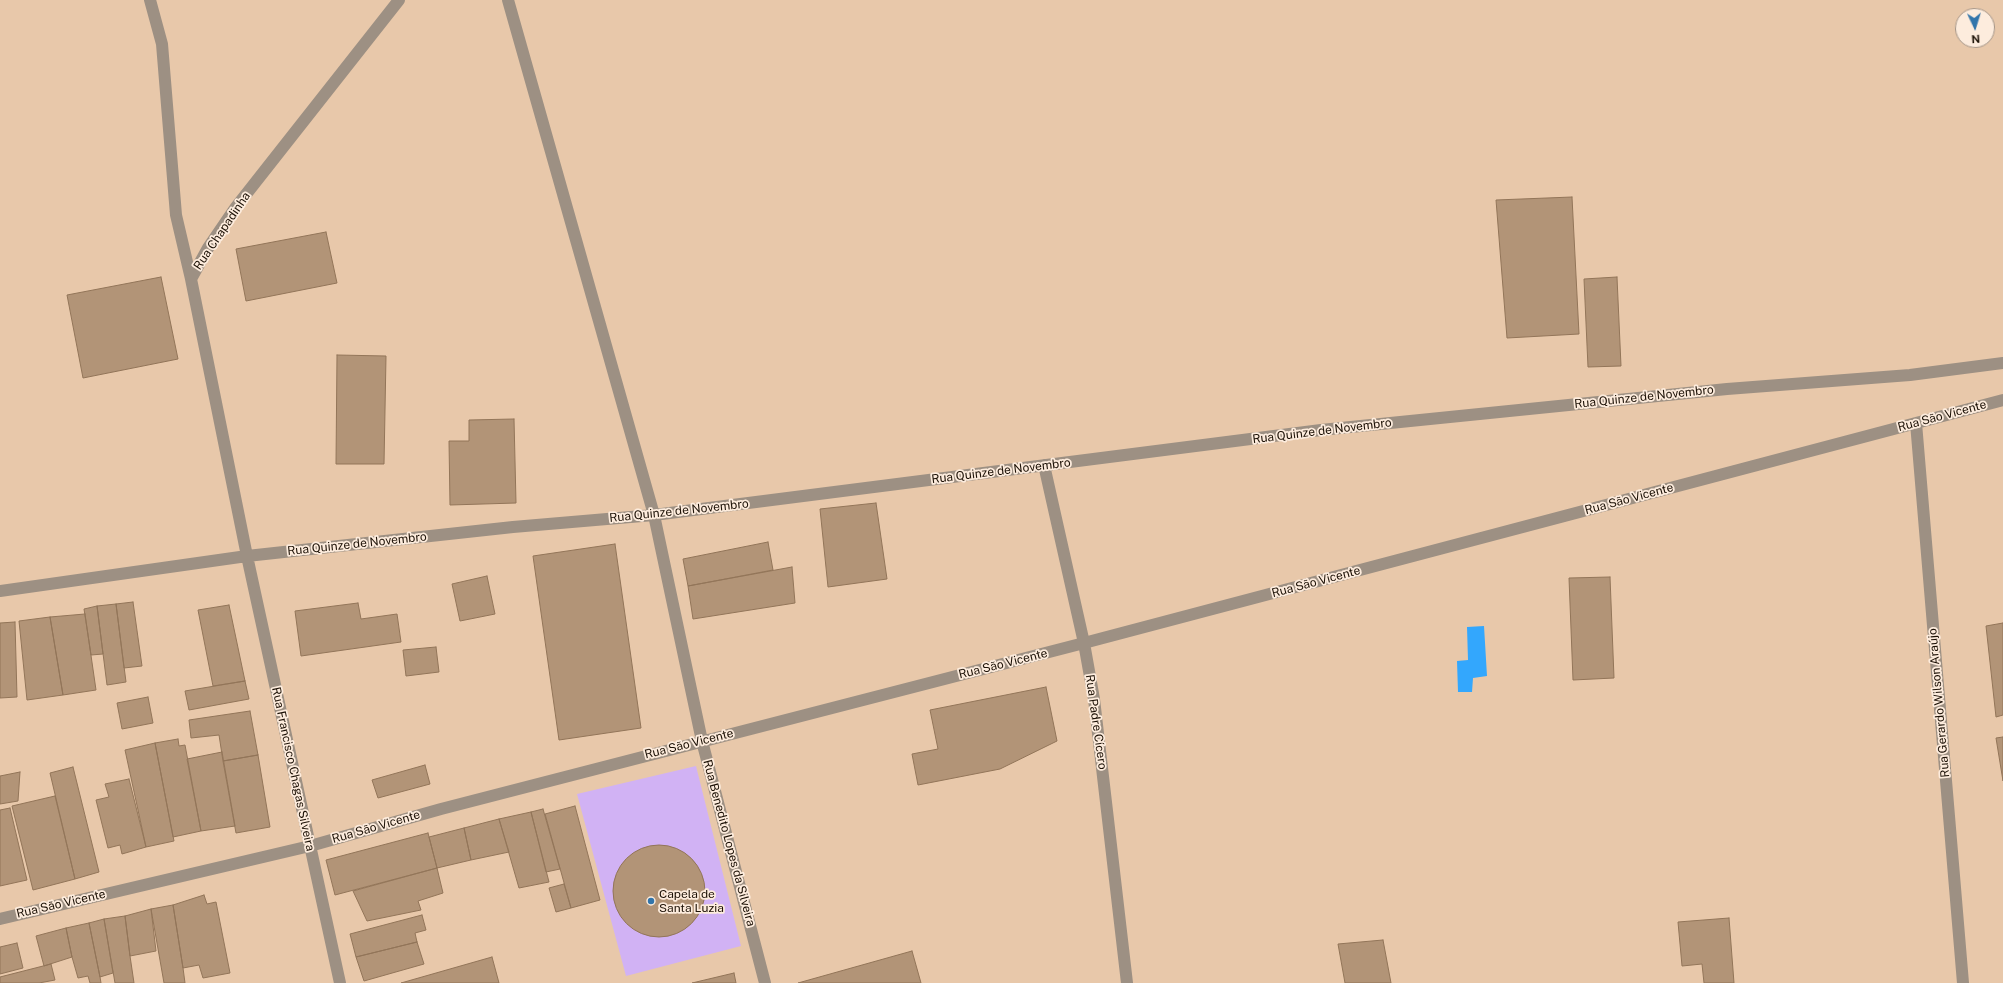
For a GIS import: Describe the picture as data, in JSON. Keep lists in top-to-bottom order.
{
  "streets": {
    "street": [
      "Rua Chapadinha",
      "Rua Quinze de Novembro",
      "Rua São Vicente",
      "Rua Gerardo Wilson Araújo",
      "Rua Padre Cícero",
      "Rua Francisco Chagas Silveira",
      "Rua Benedito Lopes da Silveira"
    ]
  },
  "crossings": [
    ["Rua Chapadinha", "Rua Quinze de Novembro"],
    ["Rua Chapadinha", "Rua Francisco Chagas Silveira"],
    ["Rua Quinze de Novembro", "Rua Padre Cícero"],
    ["Rua Quinze de Novembro", "Rua Francisco Chagas Silveira"],
    ["Rua Quinze de Novembro", "Rua Benedito Lopes da Silveira"],
    ["Rua São Vicente", "Rua Gerardo Wilson Araújo"],
    ["Rua São Vicente", "Rua Padre Cícero"],
    ["Rua São Vicente", "Rua Francisco Chagas Silveira"],
    ["Rua São Vicente", "Rua Benedito Lopes da Silveira"]
  ],
  "places": ["Capela de Santa Luzia"],
  "north": "bottom"
}
